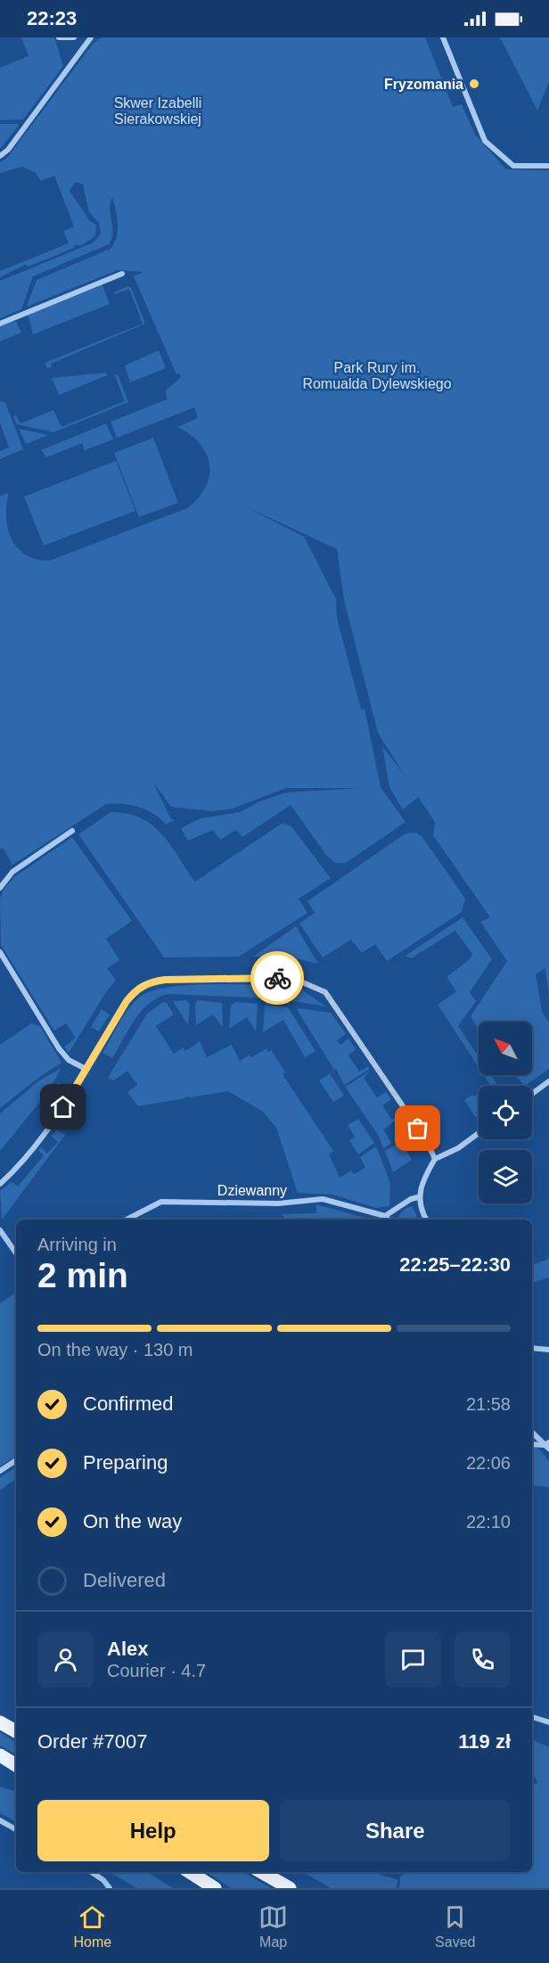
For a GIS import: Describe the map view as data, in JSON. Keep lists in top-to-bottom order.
{
  "streets": {
    "street": ["Dziewanny"]
  },
  "parks": ["Skwer Izabelli Sierakowskiej", "Park Rury im. Romualda Dylewskiego"],
  "places": ["Fryzomania"],
  "north": "top left",
  "page": {
    "status": "22:23",
    "heading": ["2 min", "Arriving in", "22:25–22:30"],
    "panel": [
      "Alex",
      "Courier · 4.7",
      "Order #7007",
      "119 zł"
    ],
    "bar": "On the way · 130 m",
    "list": [
      ["Confirmed", "21:58"],
      ["Preparing", "22:06"],
      ["On the way", "22:10"],
      "Delivered"
    ],
    "buttons": ["Help", "Share"],
    "tabs": ["Home", "Map", "Saved"]
  }
}
